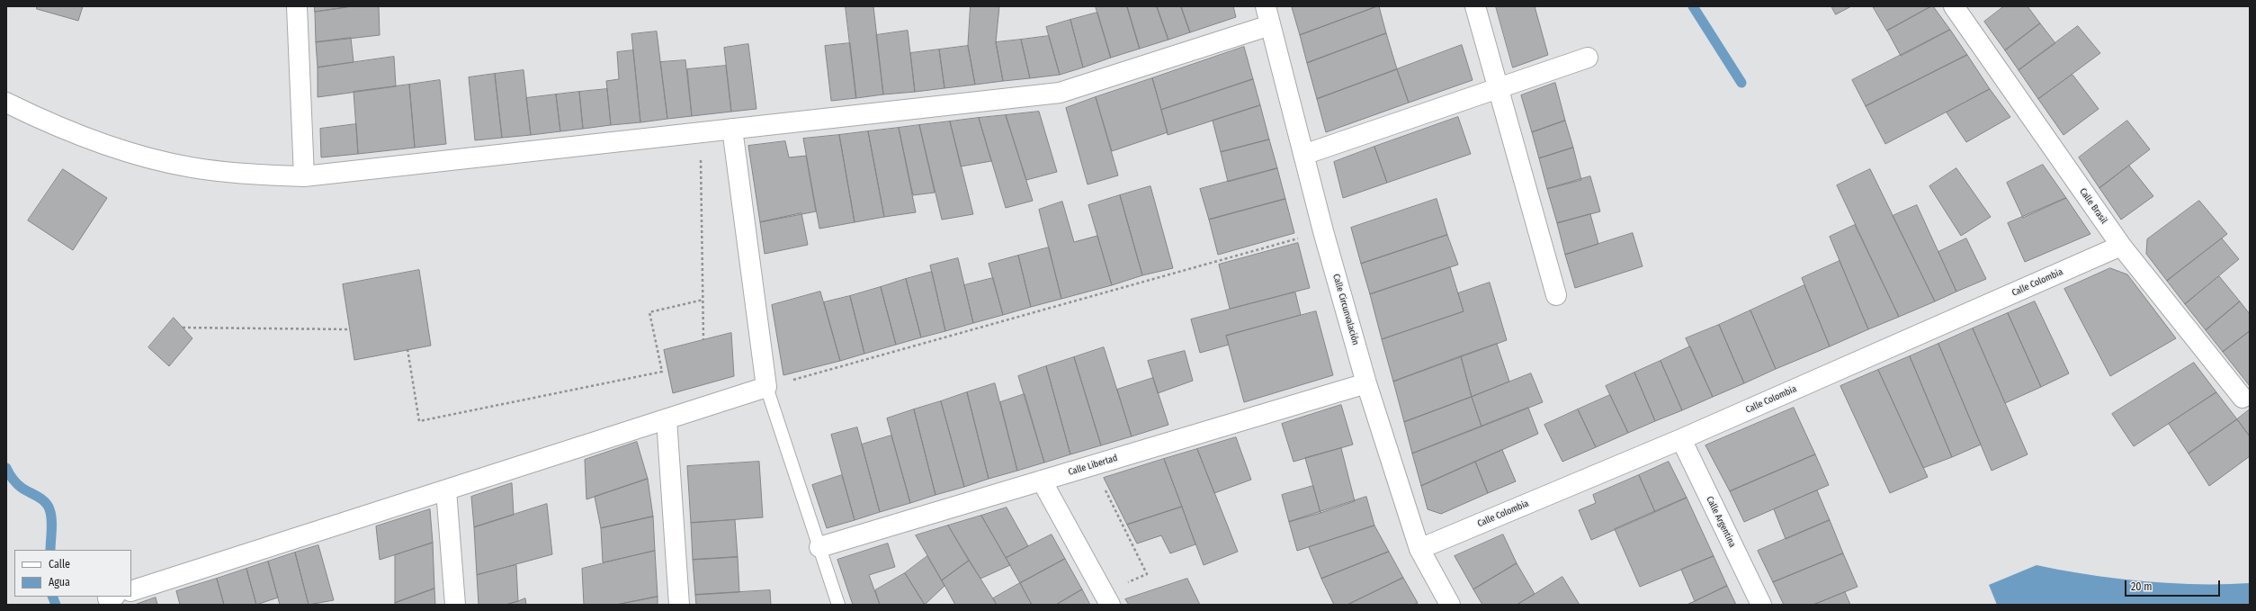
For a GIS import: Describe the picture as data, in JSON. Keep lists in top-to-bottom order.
{
  "streets": {
    "street": [
      "Calle Brasil",
      "Calle Colombia",
      "Calle Circunvalación",
      "Calle Libertad",
      "Calle Argentina"
    ]
  },
  "crossings": [
    ["Calle Brasil", "Calle Colombia"],
    ["Calle Colombia", "Calle Circunvalación"],
    ["Calle Colombia", "Calle Argentina"],
    ["Calle Circunvalación", "Calle Libertad"]
  ],
  "legend": ["Calle", "Agua"],
  "scale_bar": "20 m"
}
